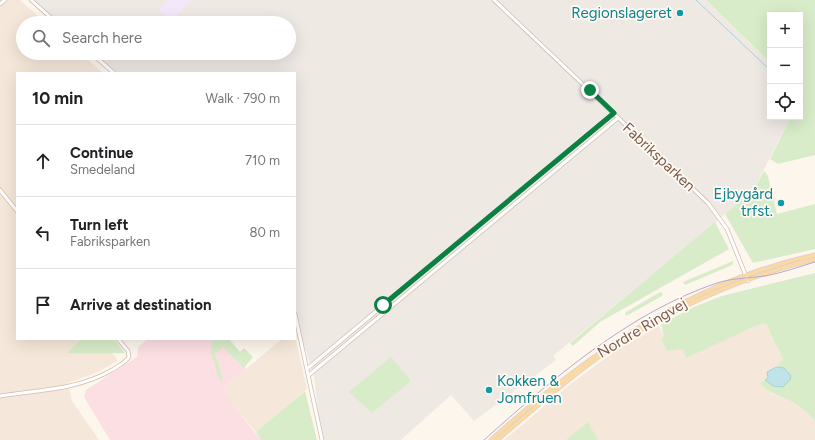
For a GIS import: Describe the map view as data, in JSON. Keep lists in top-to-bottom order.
{
  "streets": {
    "main road": ["Nordre Ringvej"],
    "street": ["Fabriksparken"]
  },
  "crossings": [
    ["Fabriksparken", "Nordre Ringvej"]
  ],
  "places": ["Regionslageret", "Ejbygård trfst.", "Kokken & Jomfruen"],
  "page": {
    "map_buttons": ["+", "−"],
    "search": "Search here",
    "heading": ["10 min", "Walk · 790 m"],
    "list": [
      ["Continue", "Smedeland", "710 m"],
      ["Turn left", "Fabriksparken", "80 m"],
      "Arrive at destination"
    ]
  }
}
